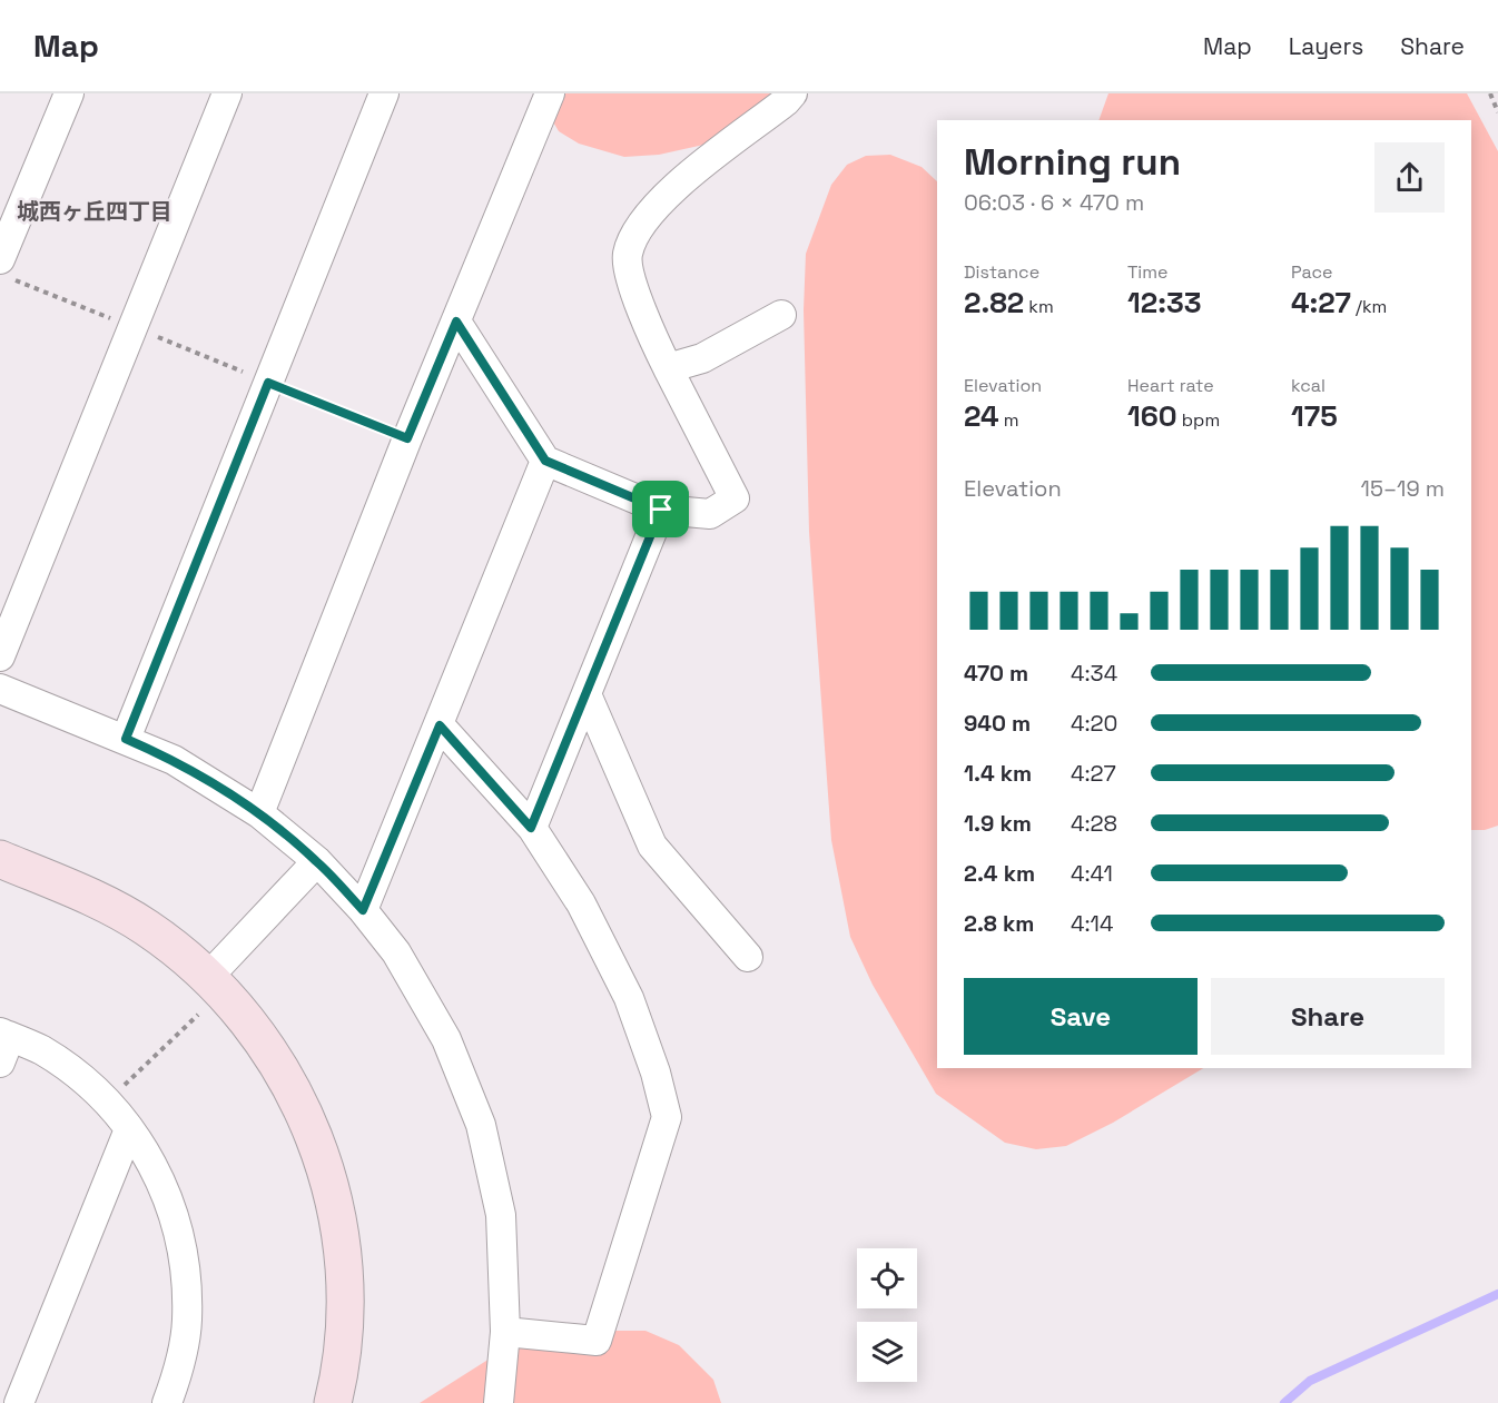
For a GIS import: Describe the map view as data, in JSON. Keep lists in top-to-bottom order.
{
  "districts": ["城西ヶ丘四丁目"],
  "page": {
    "header": "Map",
    "nav": ["Map", "Layers", "Share"],
    "heading": ["Morning run", "06:03 · 6 × 470 m"],
    "stats": [
      ["Distance", "2.82 km"],
      ["Time", "12:33"],
      ["Pace", "4:27 /km"],
      ["Elevation", "24 m"],
      ["Heart rate", "160 bpm"],
      ["kcal", "175"]
    ],
    "chart": ["Elevation", "15–19 m"],
    "list": [
      {
        "name": "470 m",
        "note": "4:34"
      },
      {
        "name": "940 m",
        "note": "4:20"
      },
      {
        "name": "1.4 km",
        "note": "4:27"
      },
      {
        "name": "1.9 km",
        "note": "4:28"
      },
      {
        "name": "2.4 km",
        "note": "4:41"
      },
      {
        "name": "2.8 km",
        "note": "4:14"
      }
    ],
    "buttons": ["Save", "Share"]
  }
}
